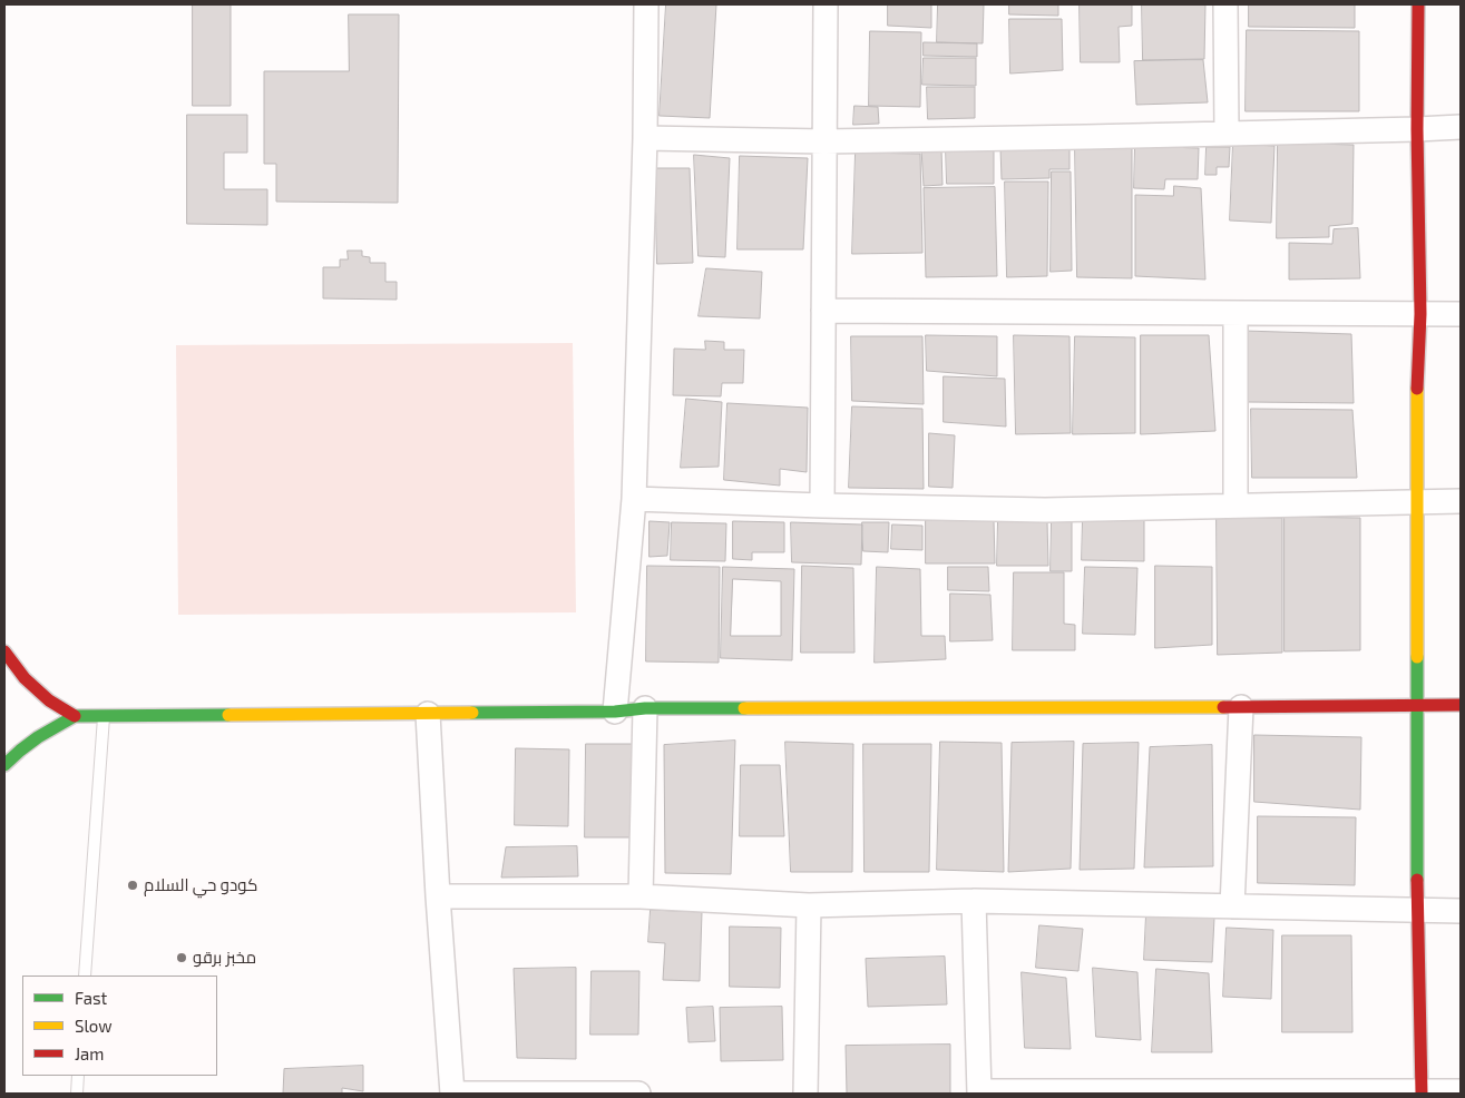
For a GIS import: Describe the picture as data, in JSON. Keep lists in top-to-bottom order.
{
  "places": ["كودو حي السلام", "مخبز برقو"],
  "legend": ["Fast", "Slow", "Jam"]
}
